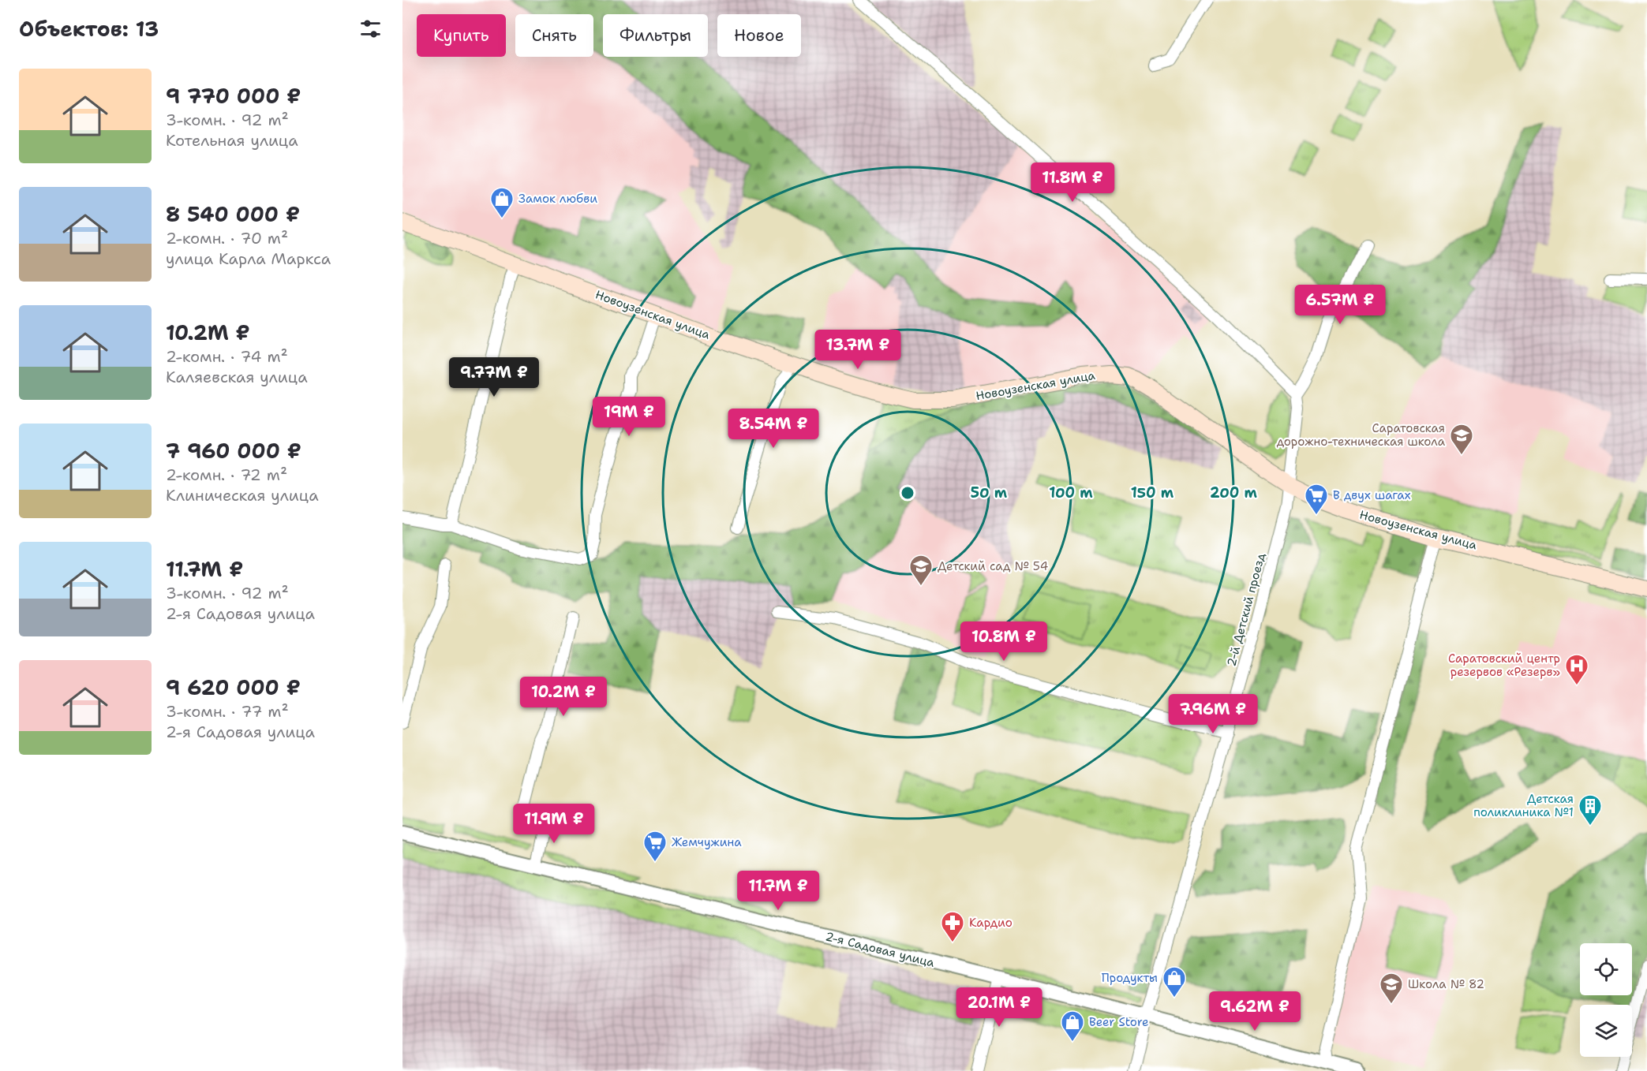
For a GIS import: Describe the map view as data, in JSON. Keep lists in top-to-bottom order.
{
  "streets": {
    "main road": ["Новоузенская улица"],
    "street": ["2-й Детский проезд", "2-я Садовая улица"]
  },
  "crossings": [
    ["Новоузенская улица", "2-й Детский проезд"],
    ["2-й Детский проезд", "2-я Садовая улица"]
  ],
  "places": {
    "shop": ["Замок любви", "Продукты", "Beer Store"],
    "school or university": ["Саратовская дорожно-техническая школа", "Детский сад № 54", "Школа № 82"],
    "supermarket": ["В двух шагах", "Жемчужина"],
    "hospital": ["Саратовский центр резервов «Резерв»"],
    "building": ["Детская поликлиника №1"],
    "pharmacy": ["Кардио"]
  },
  "page": {
    "heading": "Объектов: 13",
    "chip": [
      "Купить",
      "Снять",
      "Фильтры",
      "Новое"
    ],
    "list": [
      {
        "name": "9 770 000 ₽",
        "note": "3-комн. · 92 m² · Котельная улица"
      },
      {
        "name": "8 540 000 ₽",
        "note": "2-комн. · 70 m² · улица Карла Маркса"
      },
      {
        "name": "10.2M ₽",
        "note": "2-комн. · 74 m² · Каляевская улица"
      },
      {
        "name": "7 960 000 ₽",
        "note": "2-комн. · 72 m² · Клиническая улица"
      },
      {
        "name": "11.7M ₽",
        "note": "3-комн. · 92 m² · 2-я Садовая улица"
      },
      {
        "name": "9 620 000 ₽",
        "note": "3-комн. · 77 m² · 2-я Садовая улица"
      }
    ],
    "price": [
      "11.8M ₽",
      "6.57M ₽",
      "13.7M ₽",
      "9.77M ₽",
      "19M ₽",
      "8.54M ₽",
      "10.8M ₽",
      "10.2M ₽",
      "7.96M ₽",
      "11.9M ₽",
      "11.7M ₽",
      "20.1M ₽",
      "9.62M ₽"
    ]
  },
  "rings": [
    "50 m",
    "100 m",
    "150 m",
    "200 m"
  ]
}
